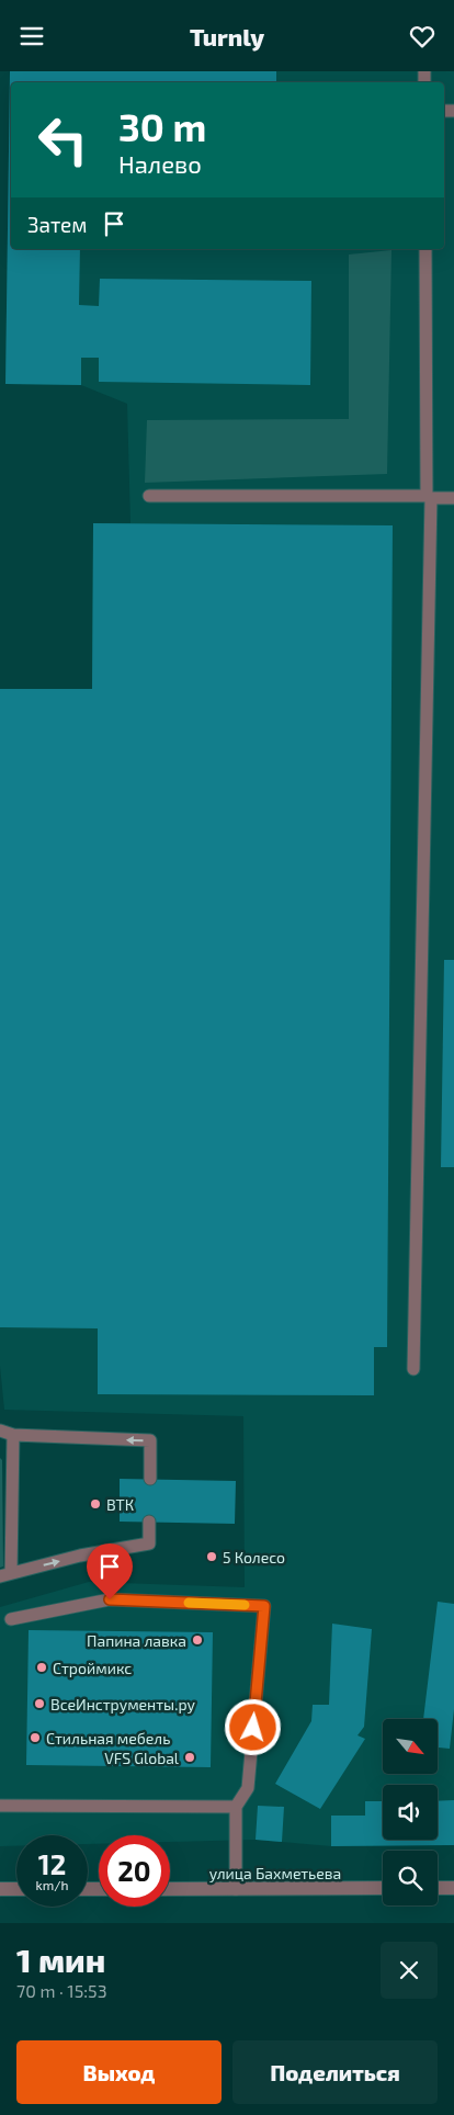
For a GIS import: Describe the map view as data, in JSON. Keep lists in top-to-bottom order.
{
  "streets": {
    "street": ["улица Бахметьева"]
  },
  "places": [
    "ВТК",
    "5 Колесо",
    "Папина лавка",
    "Строймикс",
    "ВсеИнструменты.ру",
    "Стильная мебель",
    "VFS Global"
  ],
  "north": "bottom right",
  "page": {
    "header": "Turnly",
    "turn": ["30 m", "Налево"],
    "then": "Затем",
    "speed": "12 km/h",
    "limit": "20",
    "heading": ["1 мин", "70 m · 15:53"],
    "buttons": ["Выход", "Поделиться"]
  }
}
